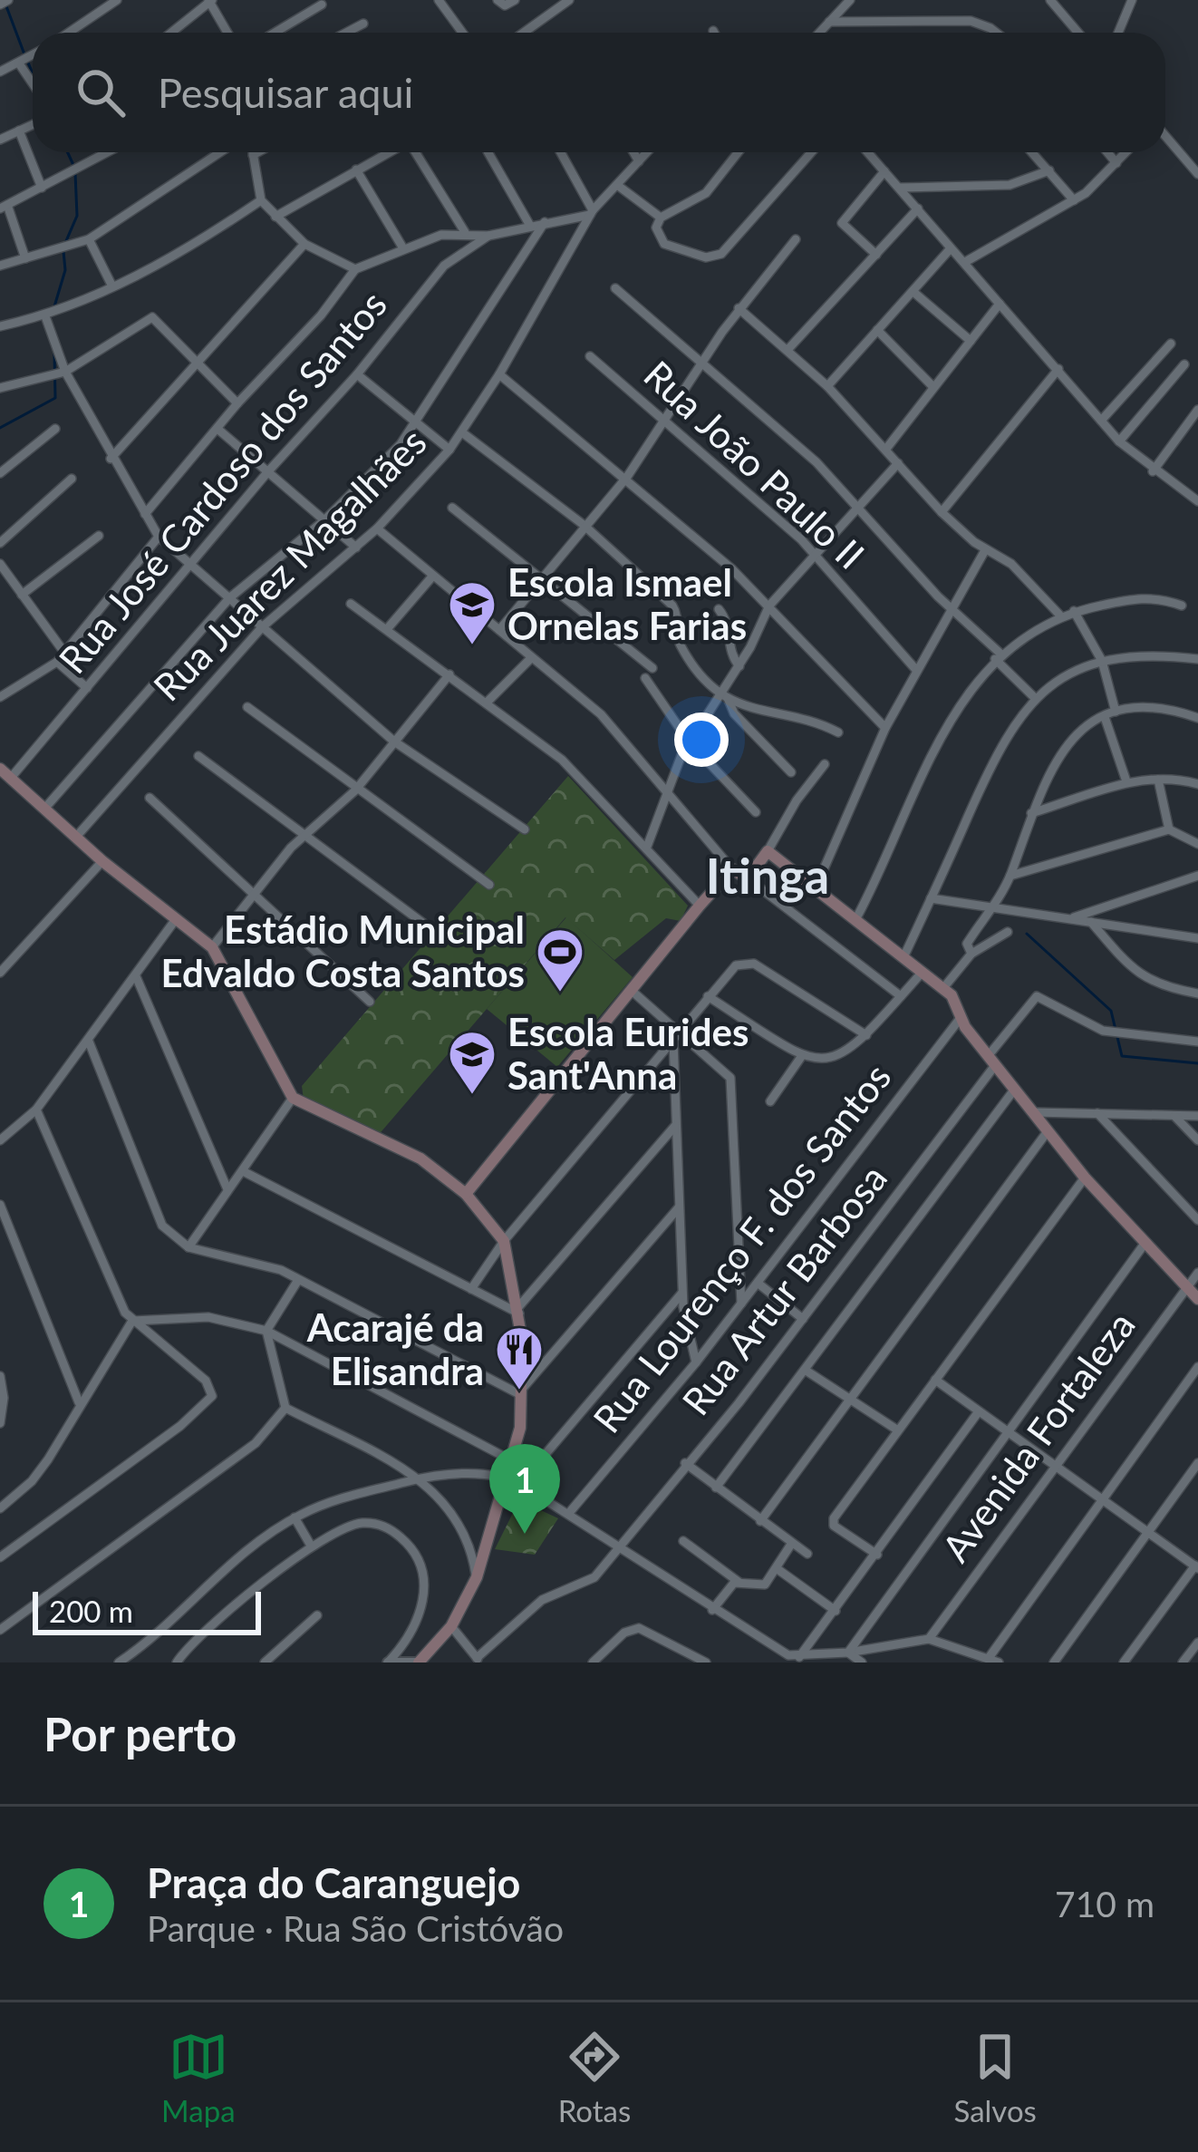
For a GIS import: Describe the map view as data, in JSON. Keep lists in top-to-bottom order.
{
  "streets": {
    "street": [
      "Rua João Paulo II",
      "Rua José Cardoso dos Santos",
      "Rua Juarez Magalhães",
      "Rua Lourenço F. dos Santos",
      "Rua Artur Barbosa",
      "Avenida Fortaleza"
    ]
  },
  "districts": ["Itinga"],
  "places": {
    "school or university": ["Escola Ismael Ornelas Farias", "Escola Eurides Sant'Anna"],
    "sports": ["Estádio Municipal Edvaldo Costa Santos"],
    "restaurant": ["Acarajé da Elisandra"]
  },
  "scale_bar": "200 m",
  "page": {
    "search": "Pesquisar aqui",
    "pins": "1",
    "scale": "200 m",
    "heading": "Por perto",
    "list": [
      {
        "mark": "1",
        "name": "Praça do Caranguejo",
        "note": "Parque · Rua São Cristóvão",
        "value": "710 m"
      }
    ],
    "nav": ["Mapa", "Rotas", "Salvos"]
  }
}
